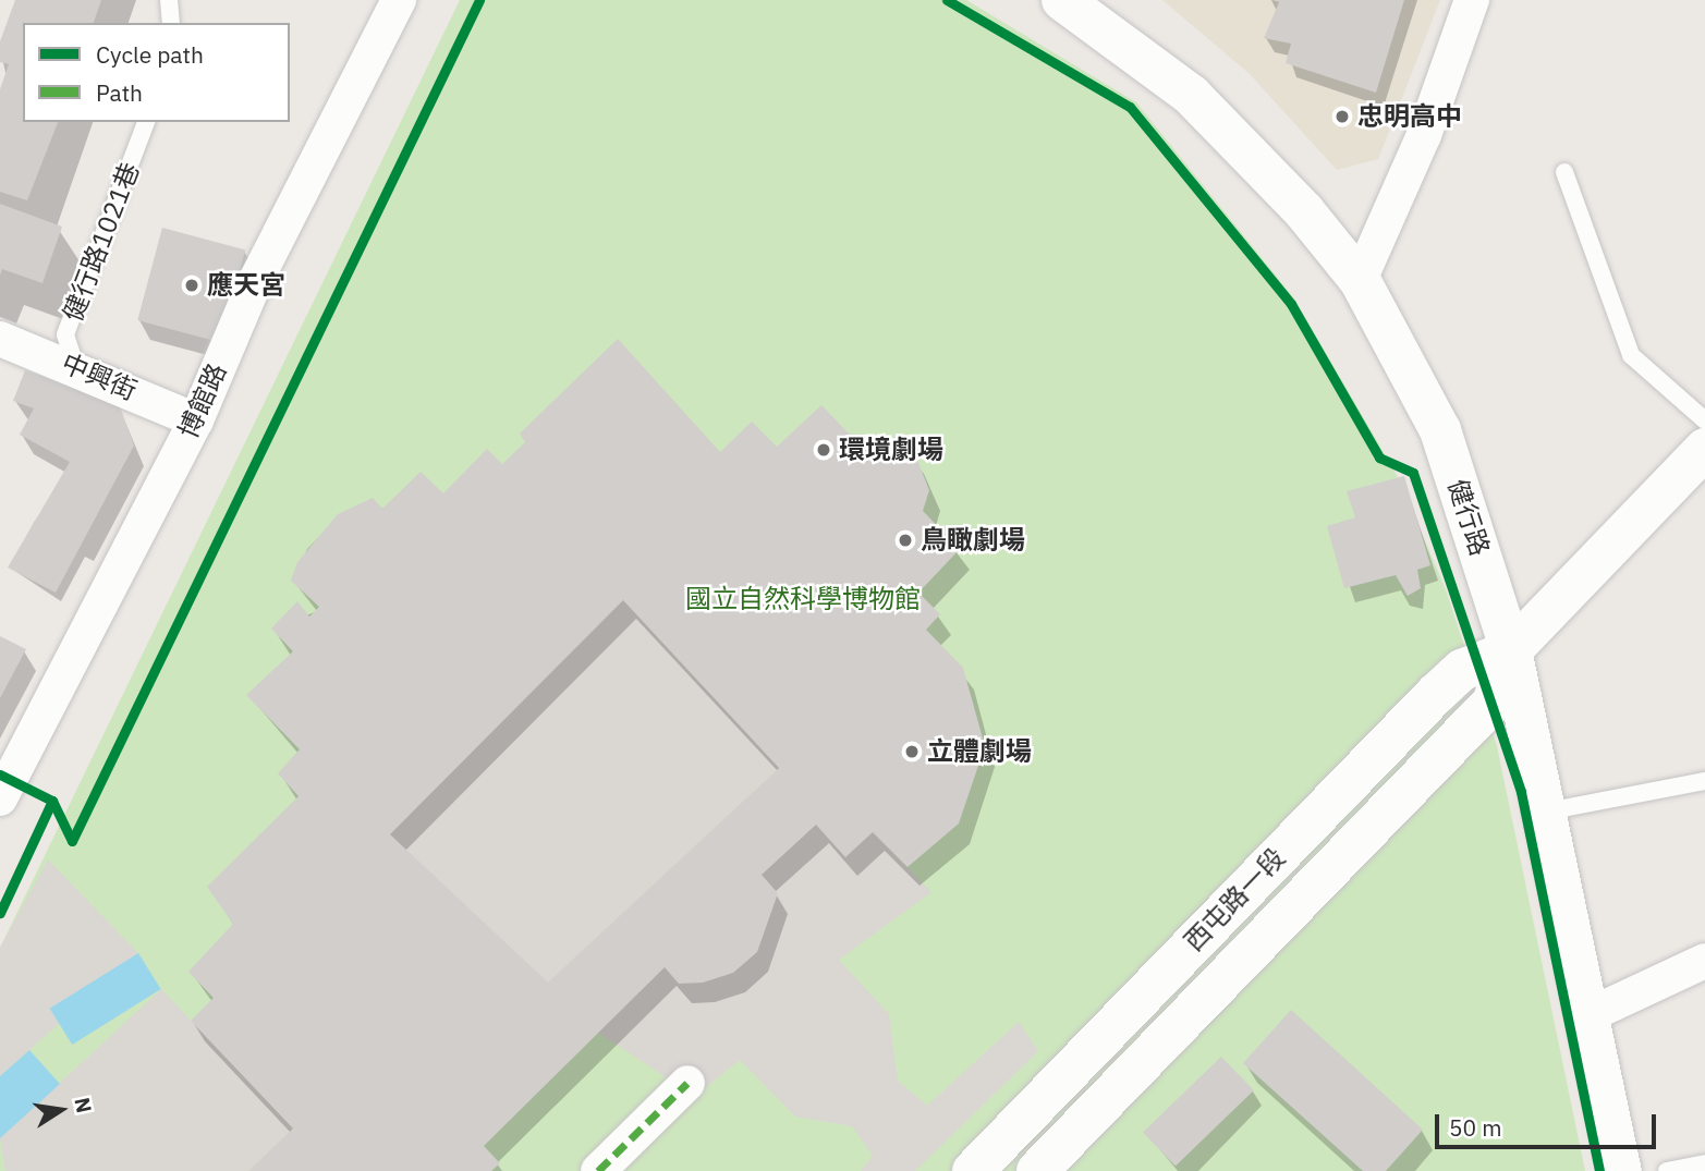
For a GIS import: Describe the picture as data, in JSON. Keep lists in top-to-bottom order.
{
  "streets": {
    "street": [
      "中興街",
      "博館路",
      "健行路",
      "西屯路一段"
    ],
    "lane": ["健行路1021巷"]
  },
  "crossings": [
    ["健行路1021巷", "中興街"],
    ["中興街", "博館路"],
    ["健行路", "西屯路一段"]
  ],
  "parks": ["國立自然科學博物館"],
  "places": [
    "忠明高中",
    "應天宮",
    "環境劇場",
    "鳥瞰劇場",
    "立體劇場"
  ],
  "legend": ["Cycle path", "Path"],
  "scale_bar": "50 m",
  "north": "right"
}
